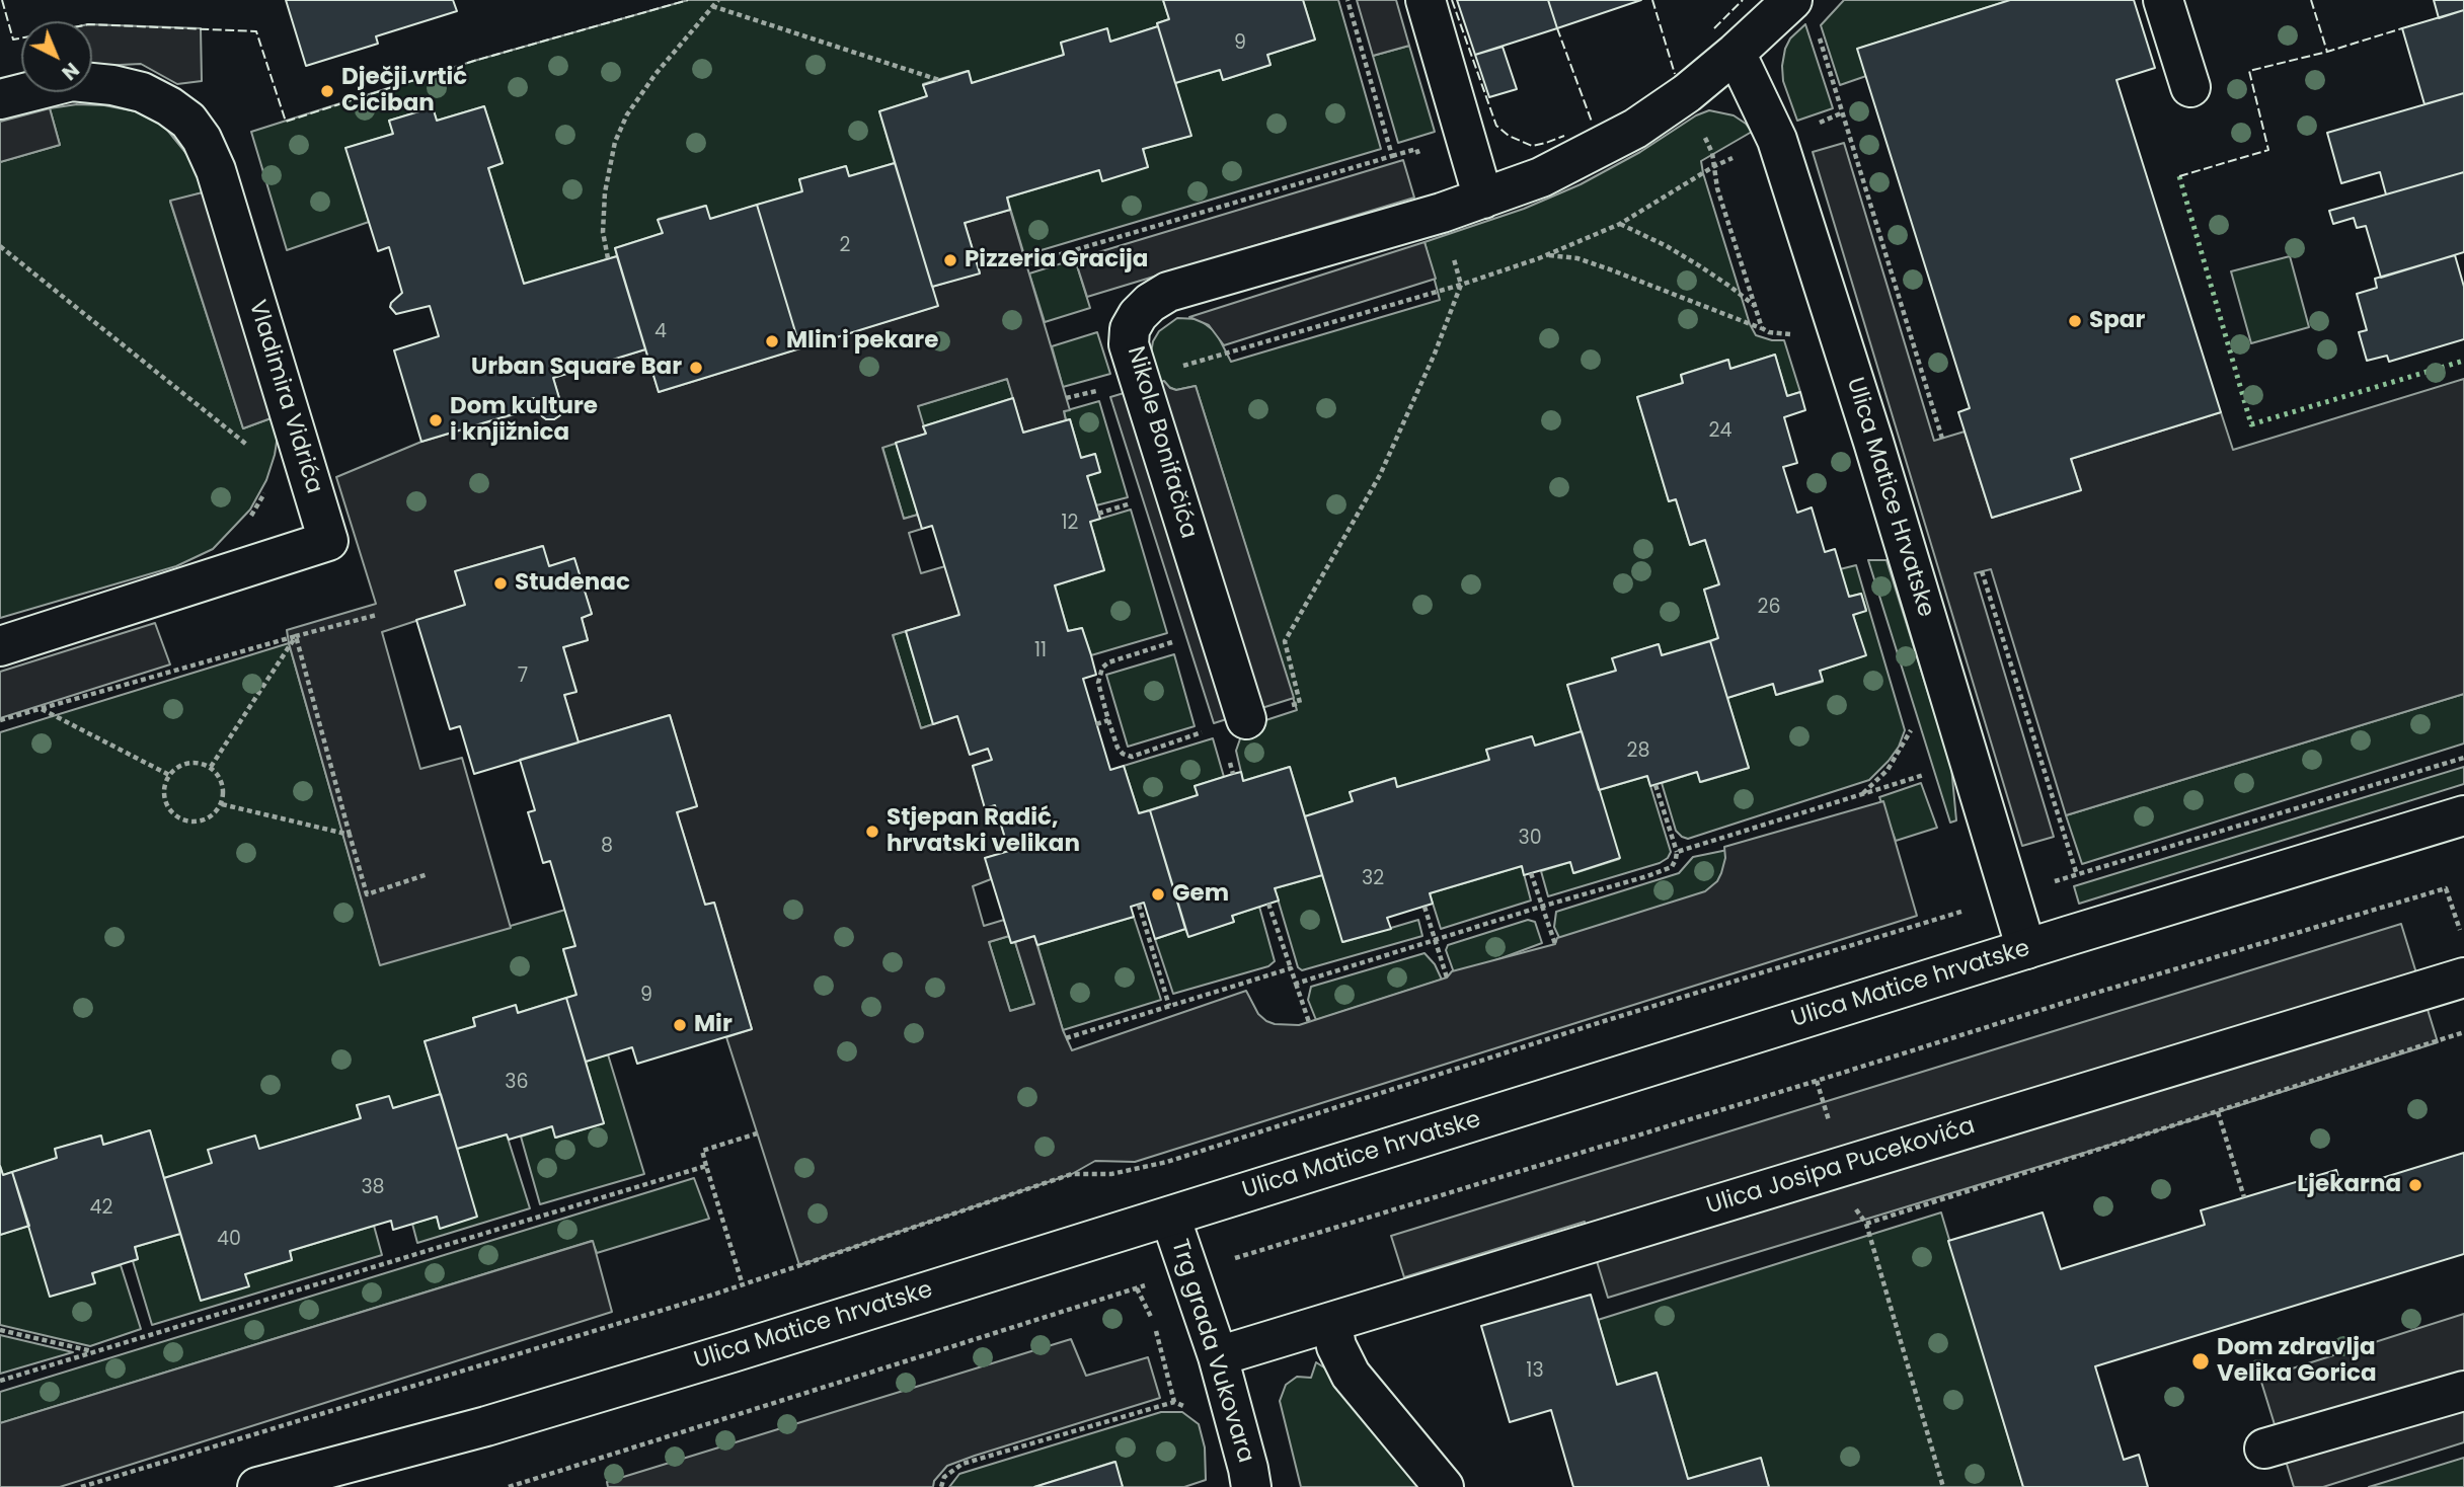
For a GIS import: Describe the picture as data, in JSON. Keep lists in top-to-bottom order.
{
  "streets": {
    "street": [
      "Vladimira Vidrića",
      "Nikole Bonifačića",
      "Ulica Matice Hrvatske",
      "Ulica Matice hrvatske",
      "Ulica Josipa Pucekovića",
      "Trg grada Vukovara"
    ]
  },
  "crossings": [
    ["Nikole Bonifačića", "Ulica Matice Hrvatske"],
    ["Ulica Matice Hrvatske", "Ulica Matice hrvatske"],
    ["Ulica Matice hrvatske", "Trg grada Vukovara"],
    ["Ulica Josipa Pucekovića", "Trg grada Vukovara"]
  ],
  "places": [
    "Dječji vrtić Ciciban",
    "Pizzeria Gracija",
    "Spar",
    "Mlin i pekare",
    "Urban Square Bar",
    "Dom kulture i knjižnica",
    "Studenac",
    "Stjepan Radić, hrvatski velikan",
    "Gem",
    "Mir",
    "Ljekarna",
    "Dom zdravlja Velika Gorica"
  ],
  "house_numbers": [
    "9",
    "2",
    "4",
    "24",
    "12",
    "26",
    "11",
    "7",
    "28",
    "30",
    "8",
    "32",
    "9",
    "36",
    "38",
    "42",
    "40",
    "13"
  ],
  "north": "bottom right"
}
